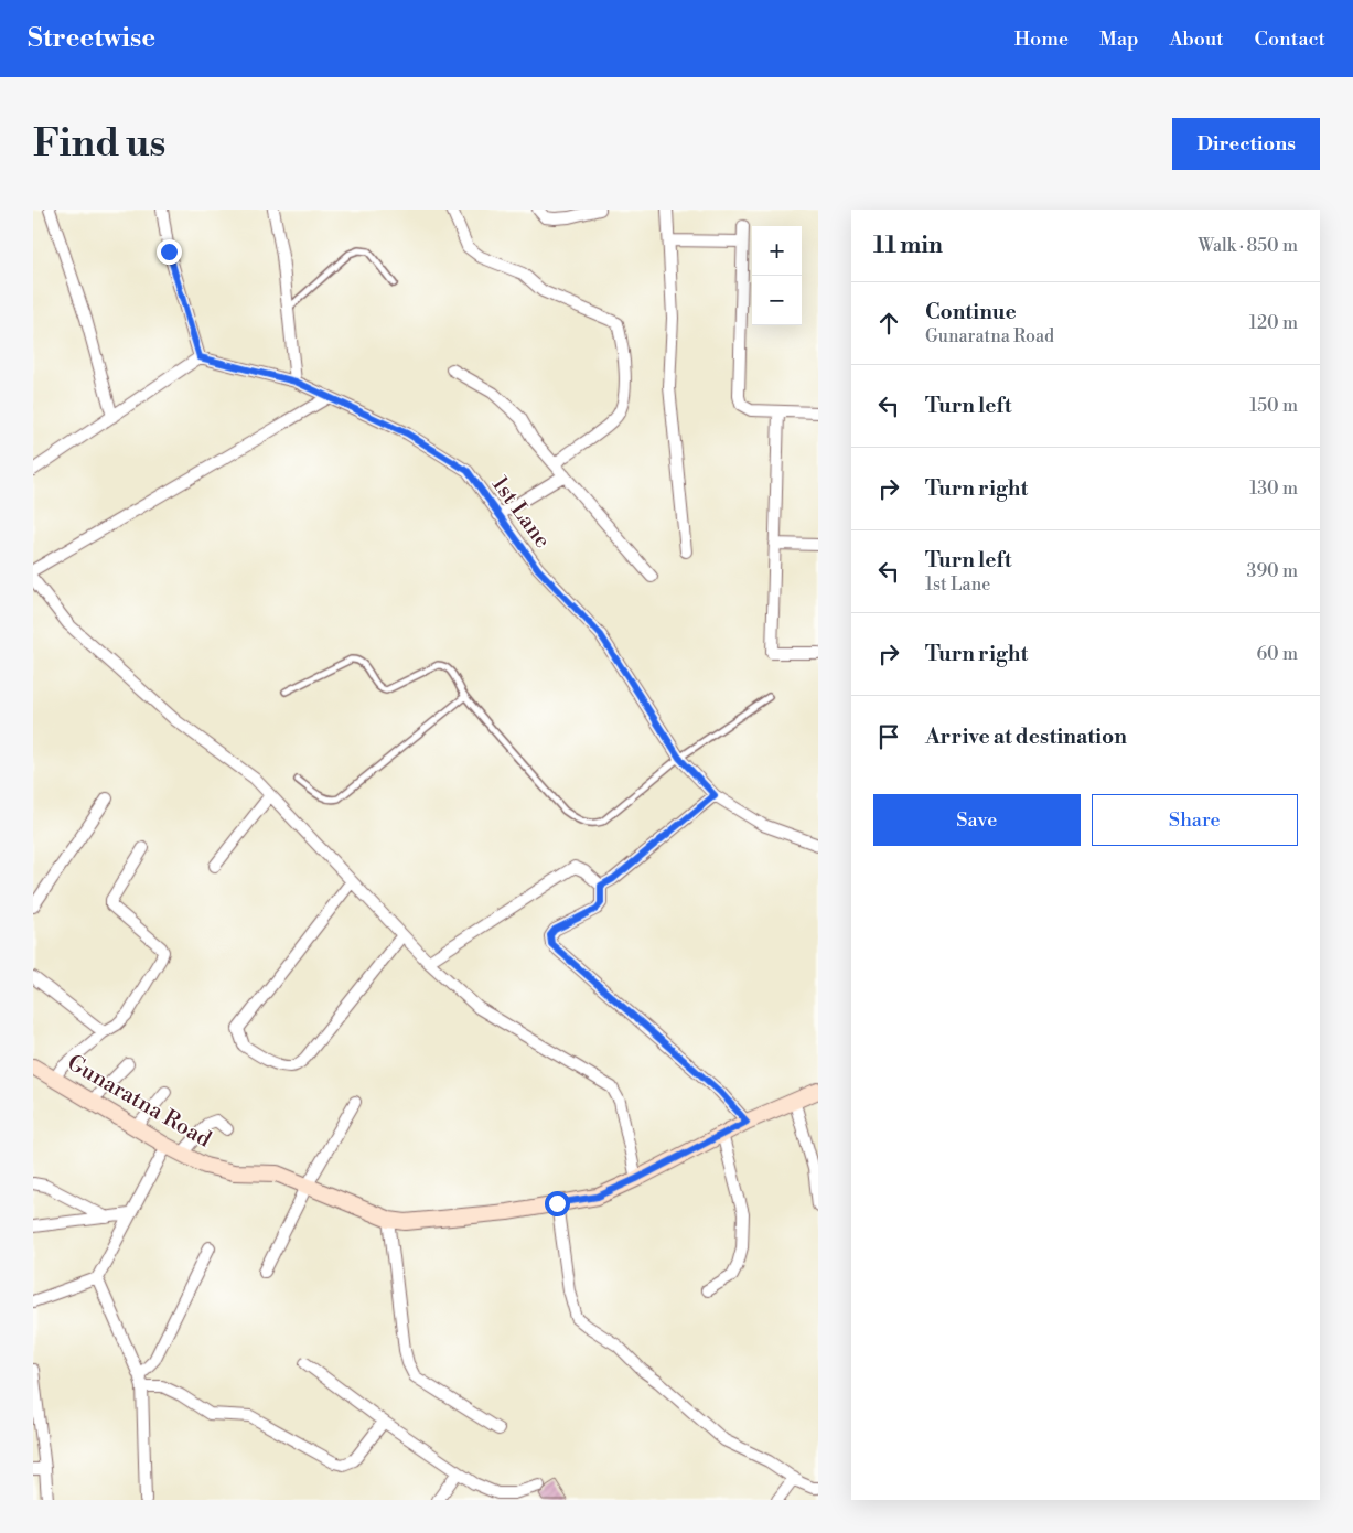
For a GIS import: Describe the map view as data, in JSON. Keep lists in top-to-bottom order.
{
  "streets": {
    "street": ["1st Lane", "Gunaratna Road"]
  },
  "page": {
    "header": "Streetwise",
    "nav": [
      "Home",
      "Map",
      "About",
      "Contact"
    ],
    "buttons": [
      "Directions",
      ["Save", "Share"]
    ],
    "title": "Find us",
    "heading": ["11 min", "Walk · 850 m"],
    "map_buttons": ["+", "−"],
    "list": [
      ["Continue", "Gunaratna Road", "120 m"],
      ["Turn left", "150 m"],
      ["Turn right", "130 m"],
      ["Turn left", "1st Lane", "390 m"],
      ["Turn right", "60 m"],
      "Arrive at destination"
    ]
  }
}
